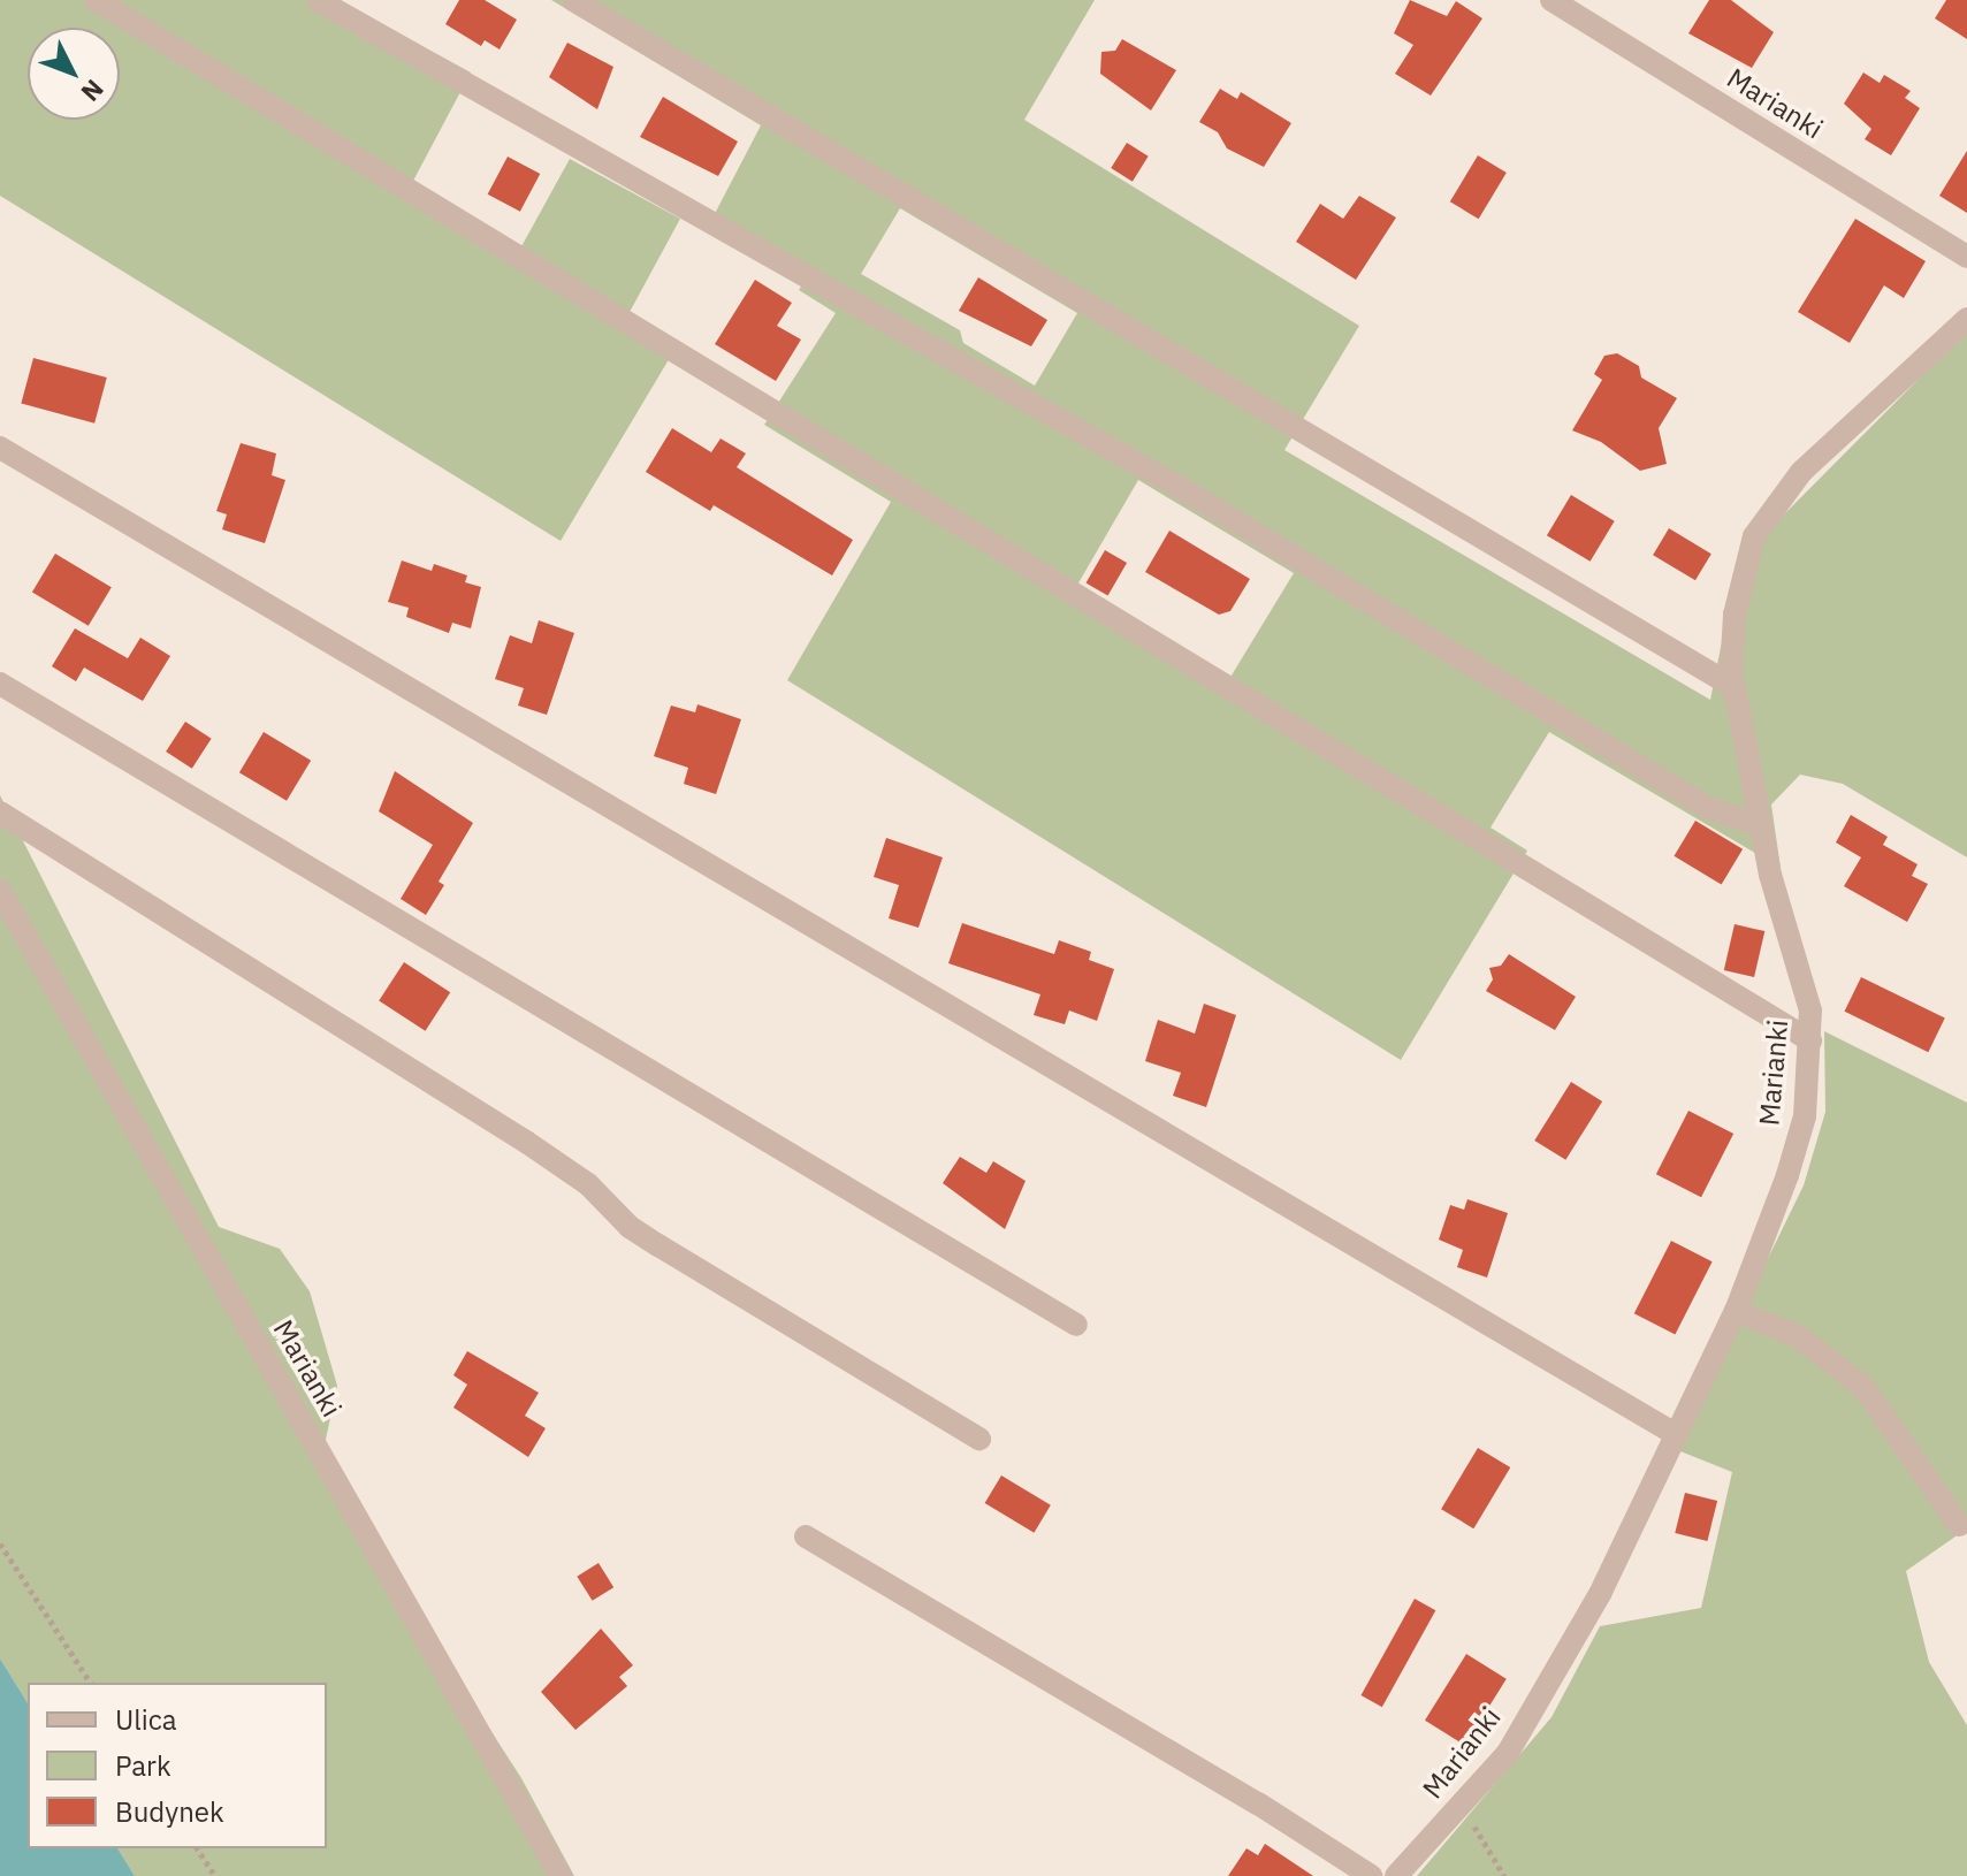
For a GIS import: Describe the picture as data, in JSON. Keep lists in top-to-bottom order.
{
  "streets": {
    "street": ["Marianki"]
  },
  "legend": ["Ulica", "Park", "Budynek"],
  "north": "bottom right"
}
